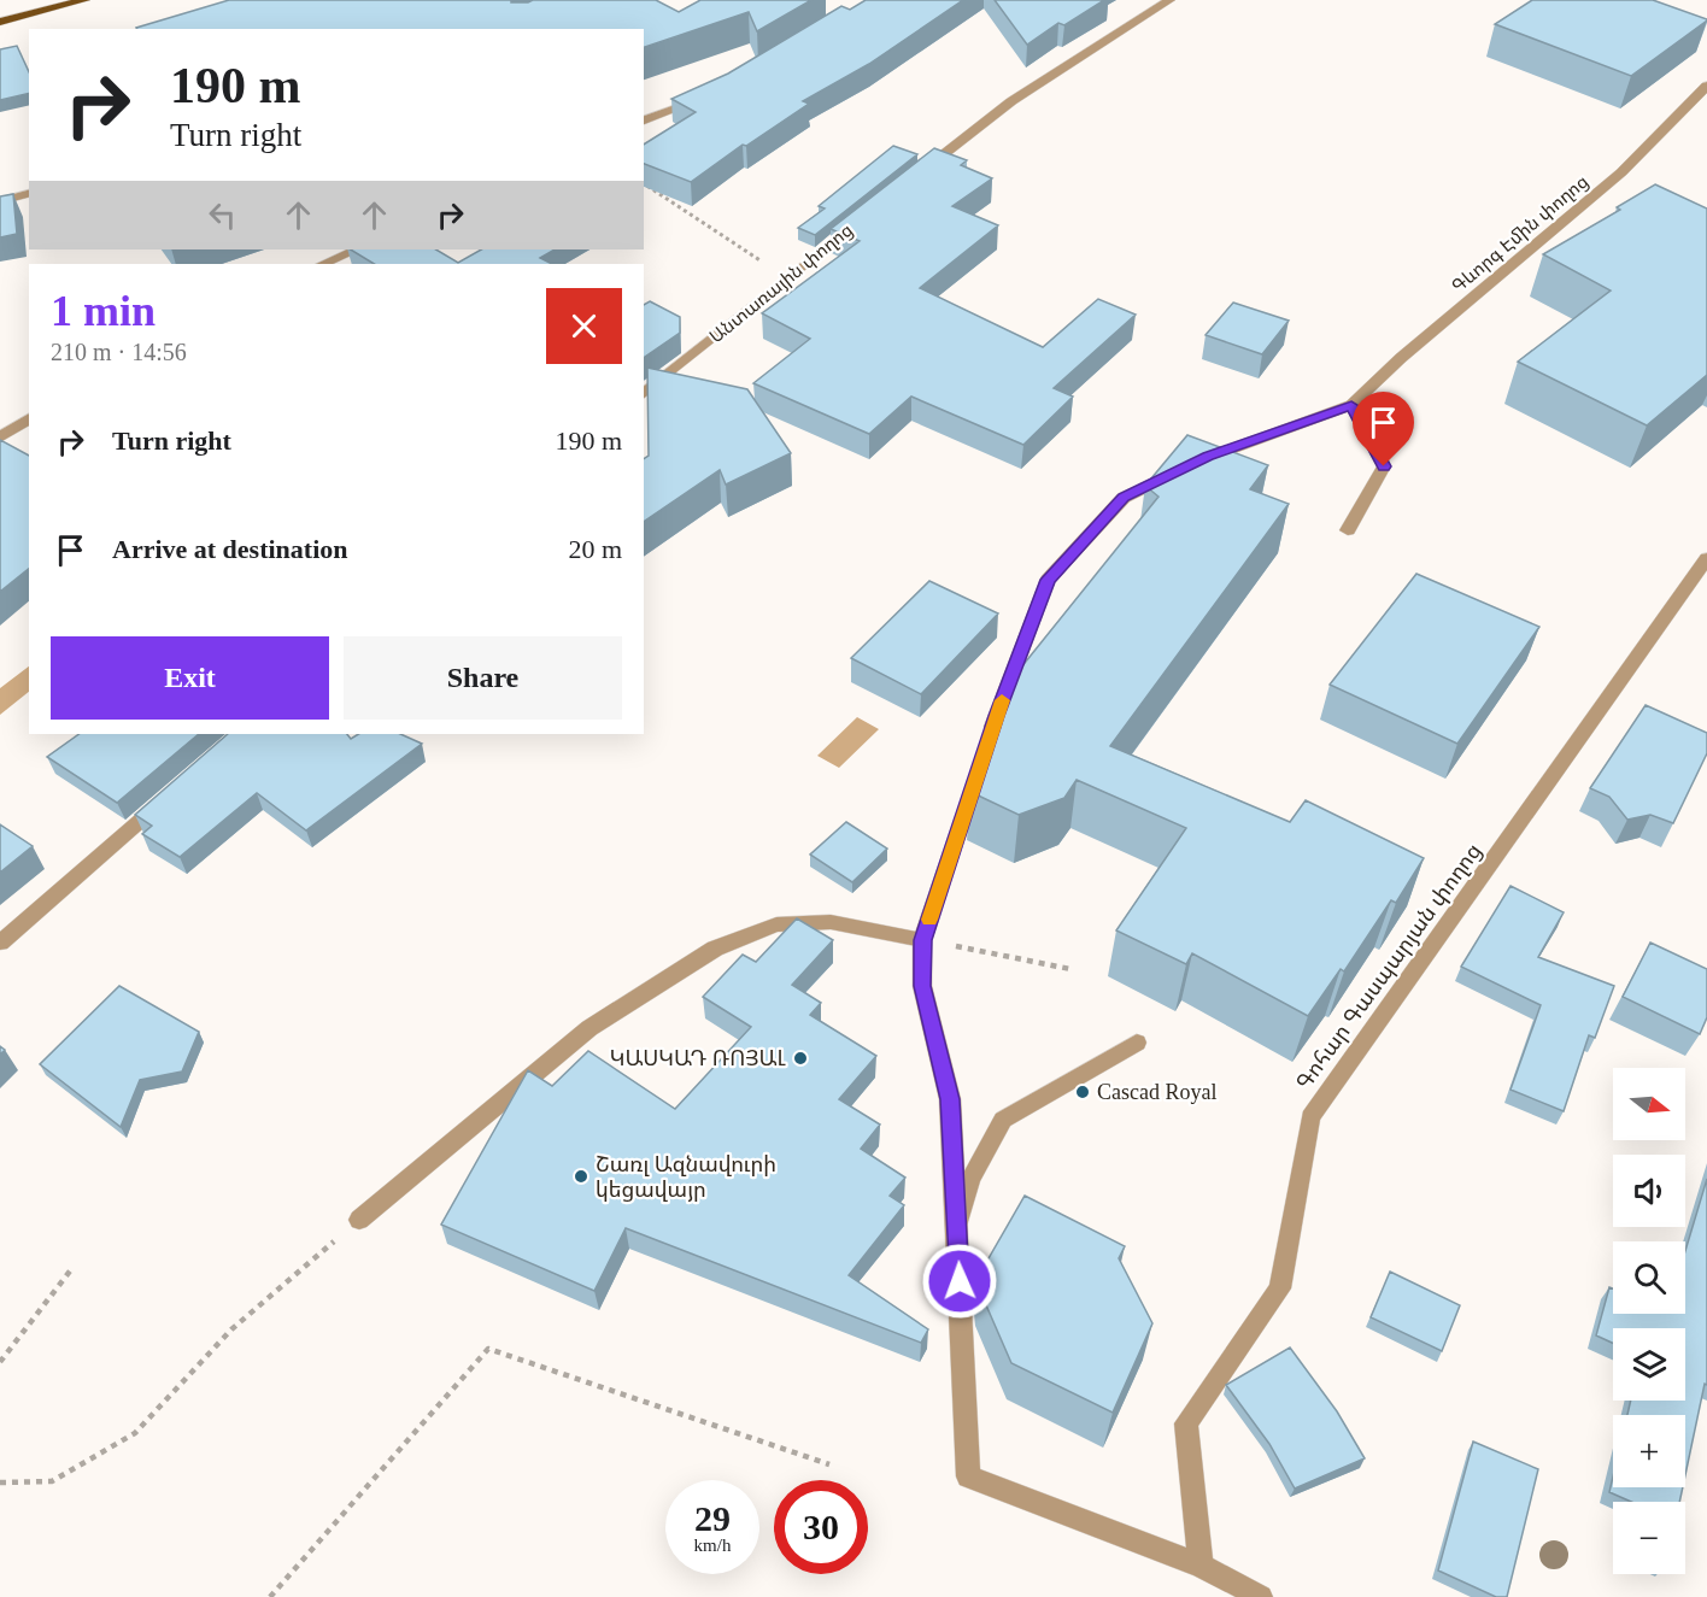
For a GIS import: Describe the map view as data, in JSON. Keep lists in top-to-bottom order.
{
  "streets": {
    "street": ["Գևորգ Էմին փողոց", "Անտառային փողոց", "Գոհար Գասպարյան փողոց"]
  },
  "places": ["ԿԱՍԿԱԴ ՌՈՅԱԼ", "Cascad Royal", "Շառլ Ազնավուրի կեցավայր"],
  "north": "right",
  "page": {
    "turn": ["190 m", "Turn right"],
    "heading": ["1 min", "210 m · 14:56"],
    "list": [
      {
        "name": "Turn right",
        "value": "190 m"
      },
      {
        "name": "Arrive at destination",
        "value": "20 m"
      }
    ],
    "buttons": ["Exit", "Share"],
    "map_buttons": ["+", "−"],
    "speed": "29 km/h",
    "limit": "30"
  }
}
